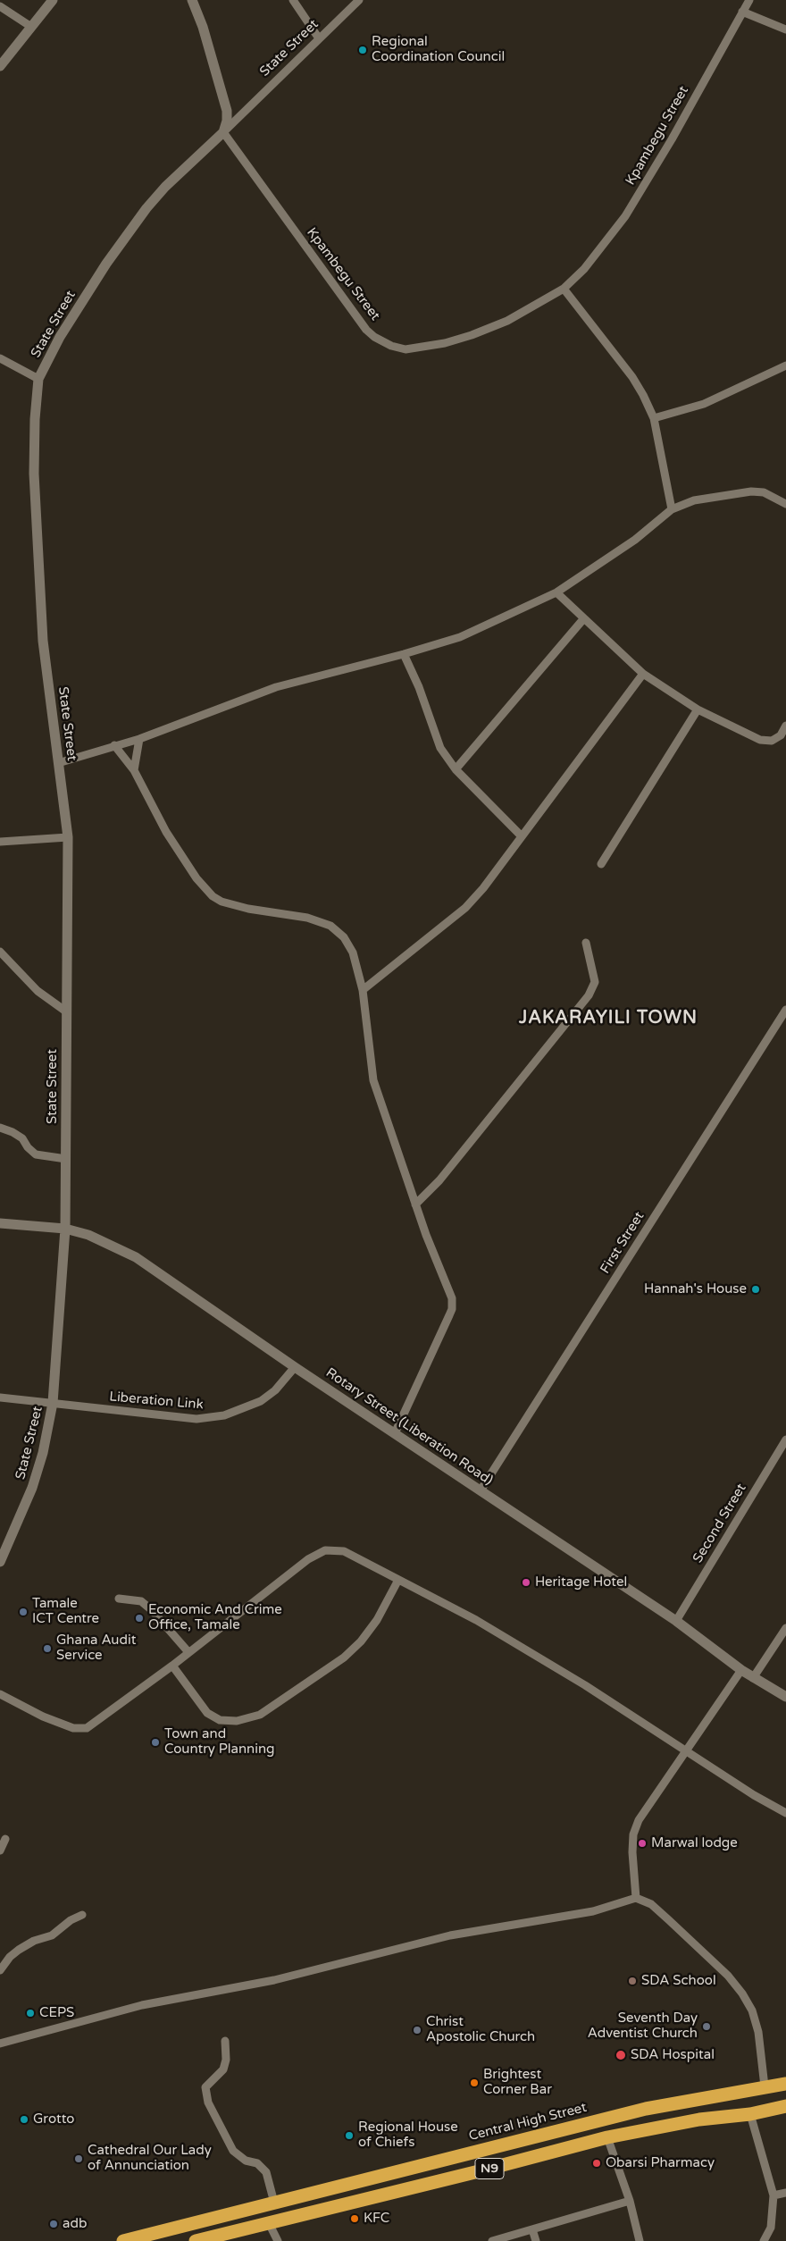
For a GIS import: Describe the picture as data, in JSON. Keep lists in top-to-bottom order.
{
  "streets": {
    "highway": ["Central High Street", "N9"],
    "street": [
      "State Street",
      "Kpambegu Street",
      "First Street",
      "Liberation Link",
      "Rotary Street (Liberation Road)",
      "Second Street"
    ]
  },
  "crossings": [
    ["State Street", "Kpambegu Street"],
    ["State Street", "Liberation Link"],
    ["State Street", "Rotary Street (Liberation Road)"],
    ["First Street", "Rotary Street (Liberation Road)"],
    ["Liberation Link", "Rotary Street (Liberation Road)"],
    ["Rotary Street (Liberation Road)", "Second Street"]
  ],
  "districts": ["JAKARAYILI TOWN"],
  "places": [
    "Regional Coordination Council",
    "Hannah's House",
    "Heritage Hotel",
    "Tamale ICT Centre",
    "Economic And Crime Office, Tamale",
    "Ghana Audit Service",
    "Town and Country Planning",
    "Marwal lodge",
    "SDA School",
    "CEPS",
    "Seventh Day Adventist Church",
    "Christ Apostolic Church",
    "SDA Hospital",
    "Brightest Corner Bar",
    "Grotto",
    "Regional House of Chiefs",
    "Cathedral Our Lady of Annunciation",
    "Obarsi Pharmacy",
    "KFC",
    "adb"
  ]
}
